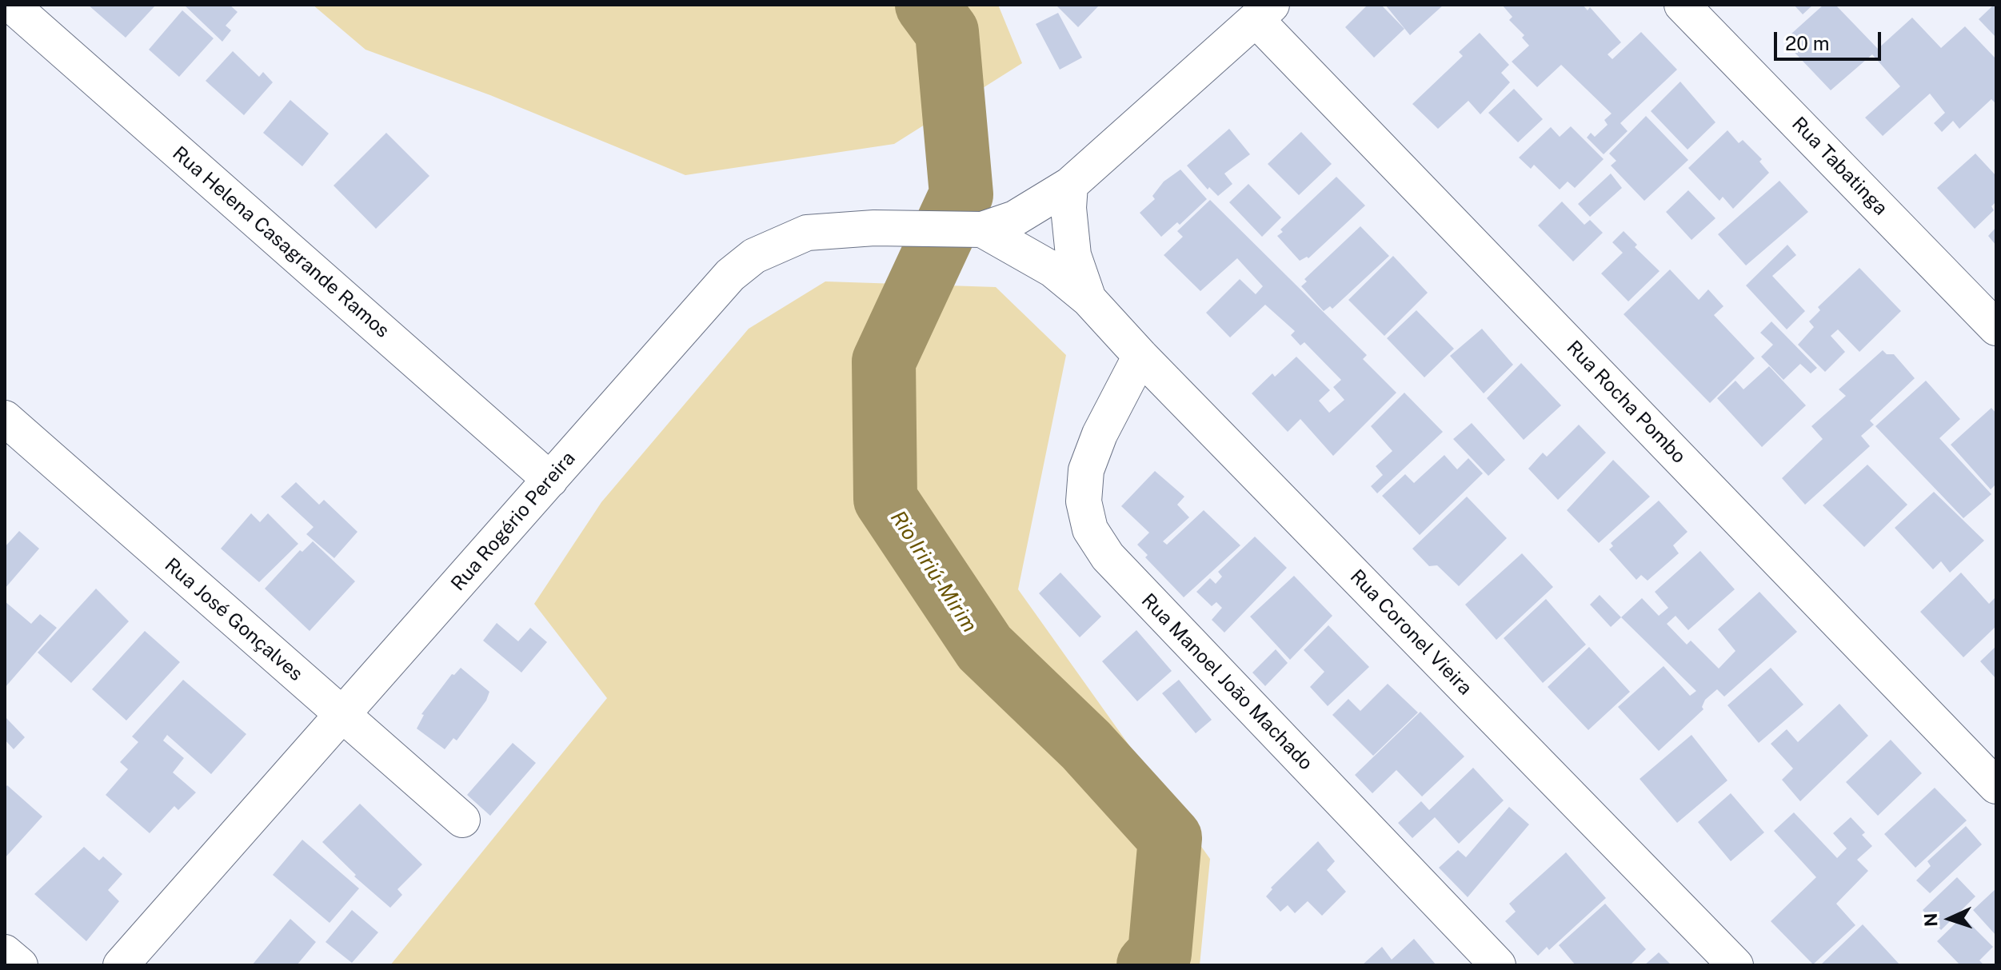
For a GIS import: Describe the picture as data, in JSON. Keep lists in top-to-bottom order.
{
  "streets": {
    "street": [
      "Rua Tabatinga",
      "Rua Helena Casagrande Ramos",
      "Rua Rocha Pombo",
      "Rua Rogério Pereira",
      "Rua José Gonçalves",
      "Rua Coronel Vieira",
      "Rua Manoel João Machado"
    ]
  },
  "crossings": [
    ["Rua Helena Casagrande Ramos", "Rua Rogério Pereira"],
    ["Rua Rogério Pereira", "Rua José Gonçalves"],
    ["Rua Coronel Vieira", "Rua Manoel João Machado"]
  ],
  "water": ["Rio Iririú-Mirim"],
  "scale_bar": "20 m",
  "north": "left"
}
